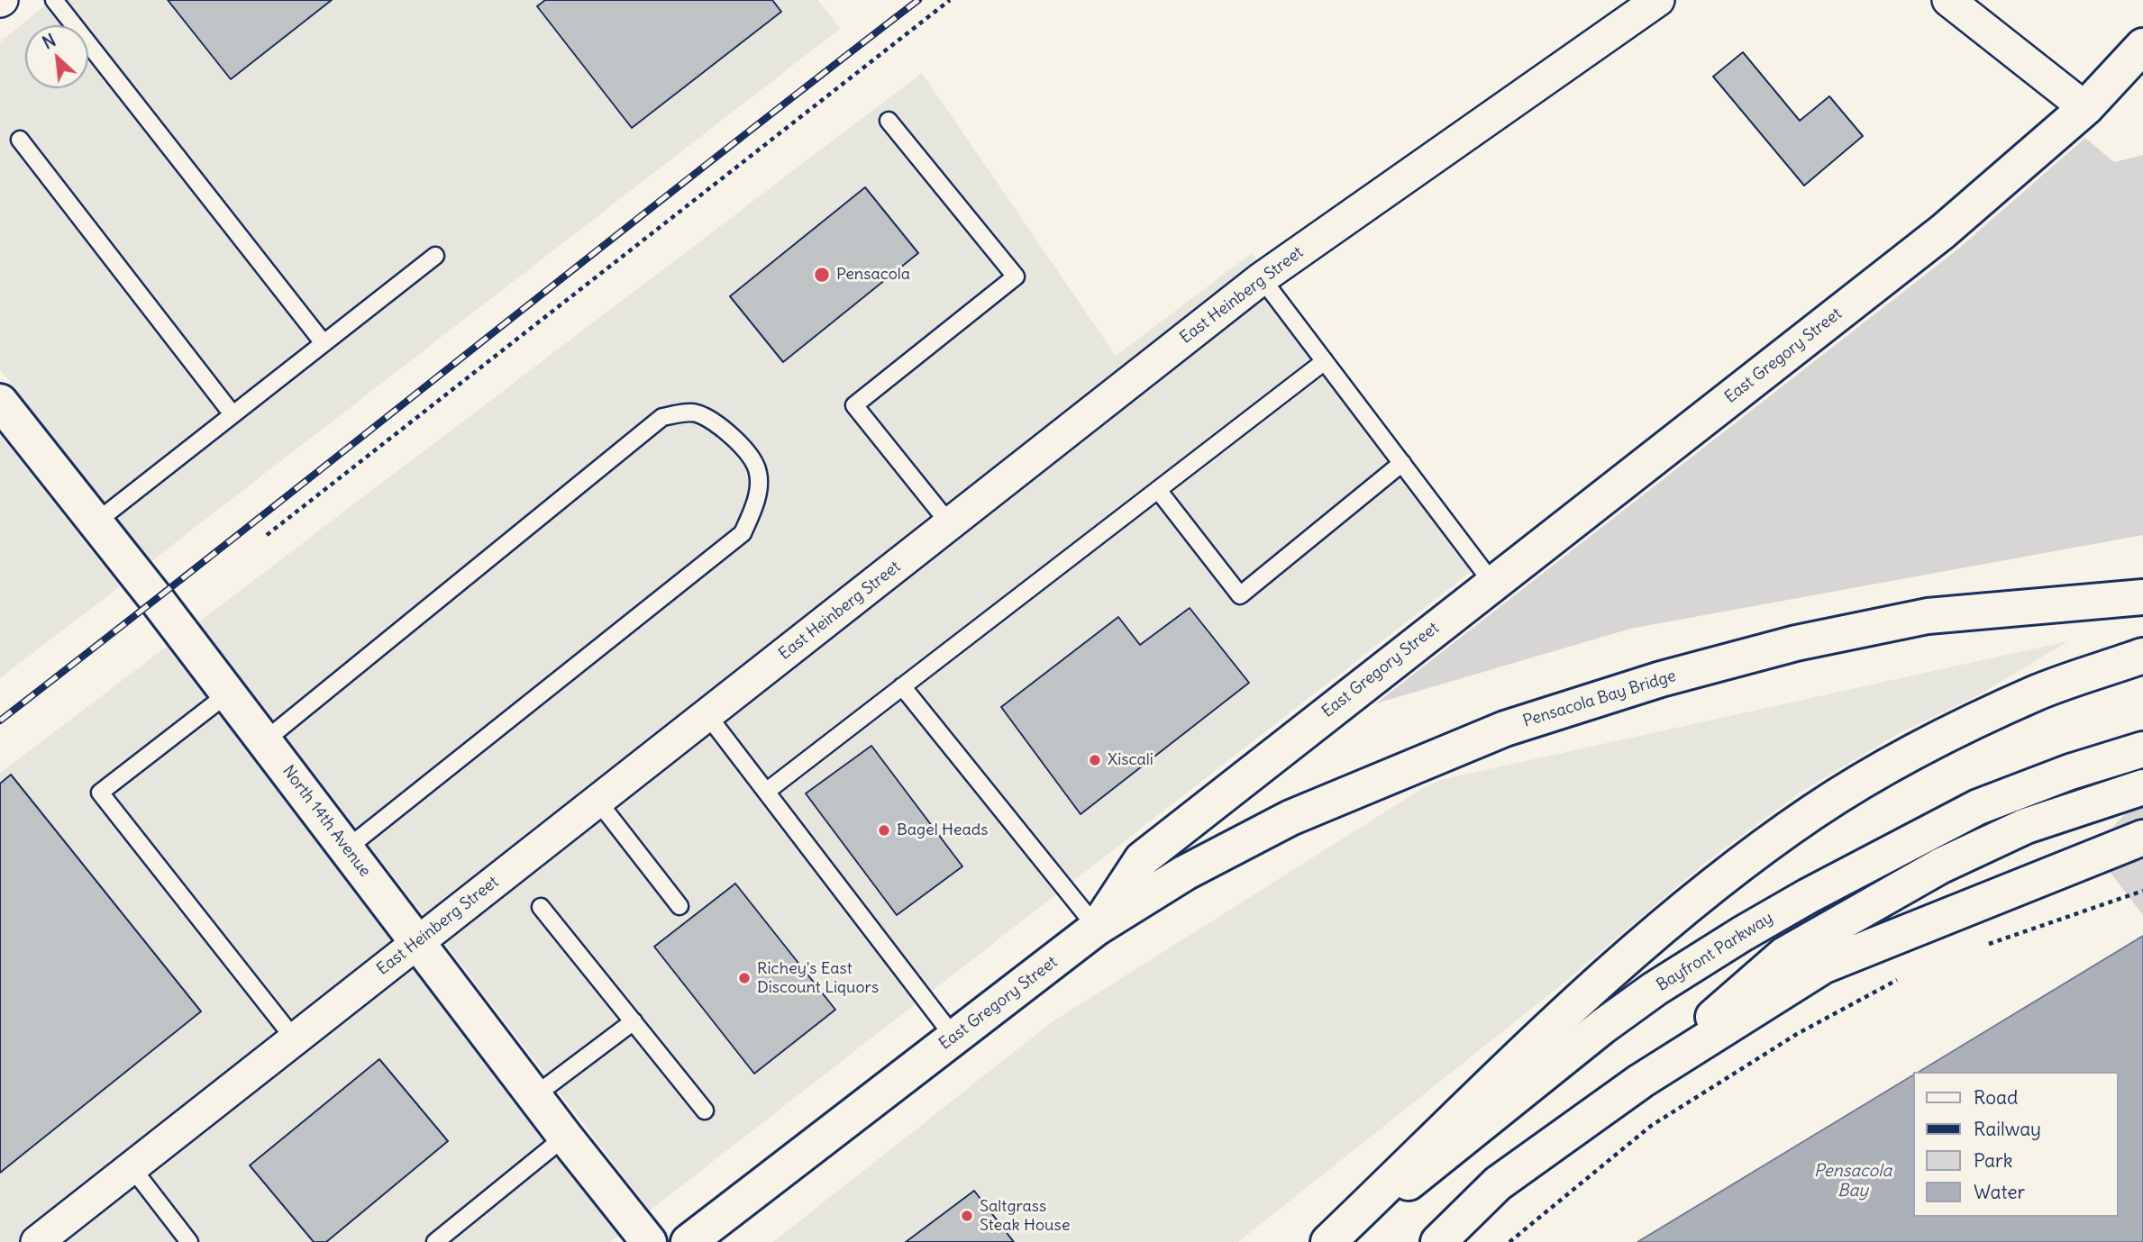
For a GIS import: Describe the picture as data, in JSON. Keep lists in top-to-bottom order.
{
  "streets": {
    "main road": [
      "East Gregory Street",
      "Pensacola Bay Bridge",
      "North 14th Avenue",
      "Bayfront Parkway"
    ],
    "street": ["East Heinberg Street"]
  },
  "crossings": [
    ["East Heinberg Street", "North 14th Avenue"],
    ["East Gregory Street", "Pensacola Bay Bridge"]
  ],
  "water": ["Pensacola Bay"],
  "places": [
    "Pensacola",
    "Xiscali",
    "Bagel Heads",
    "Richey's East Discount Liquors",
    "Saltgrass Steak House"
  ],
  "legend": [
    "Road",
    "Railway",
    "Park",
    "Water"
  ],
  "north": "top left"
}
